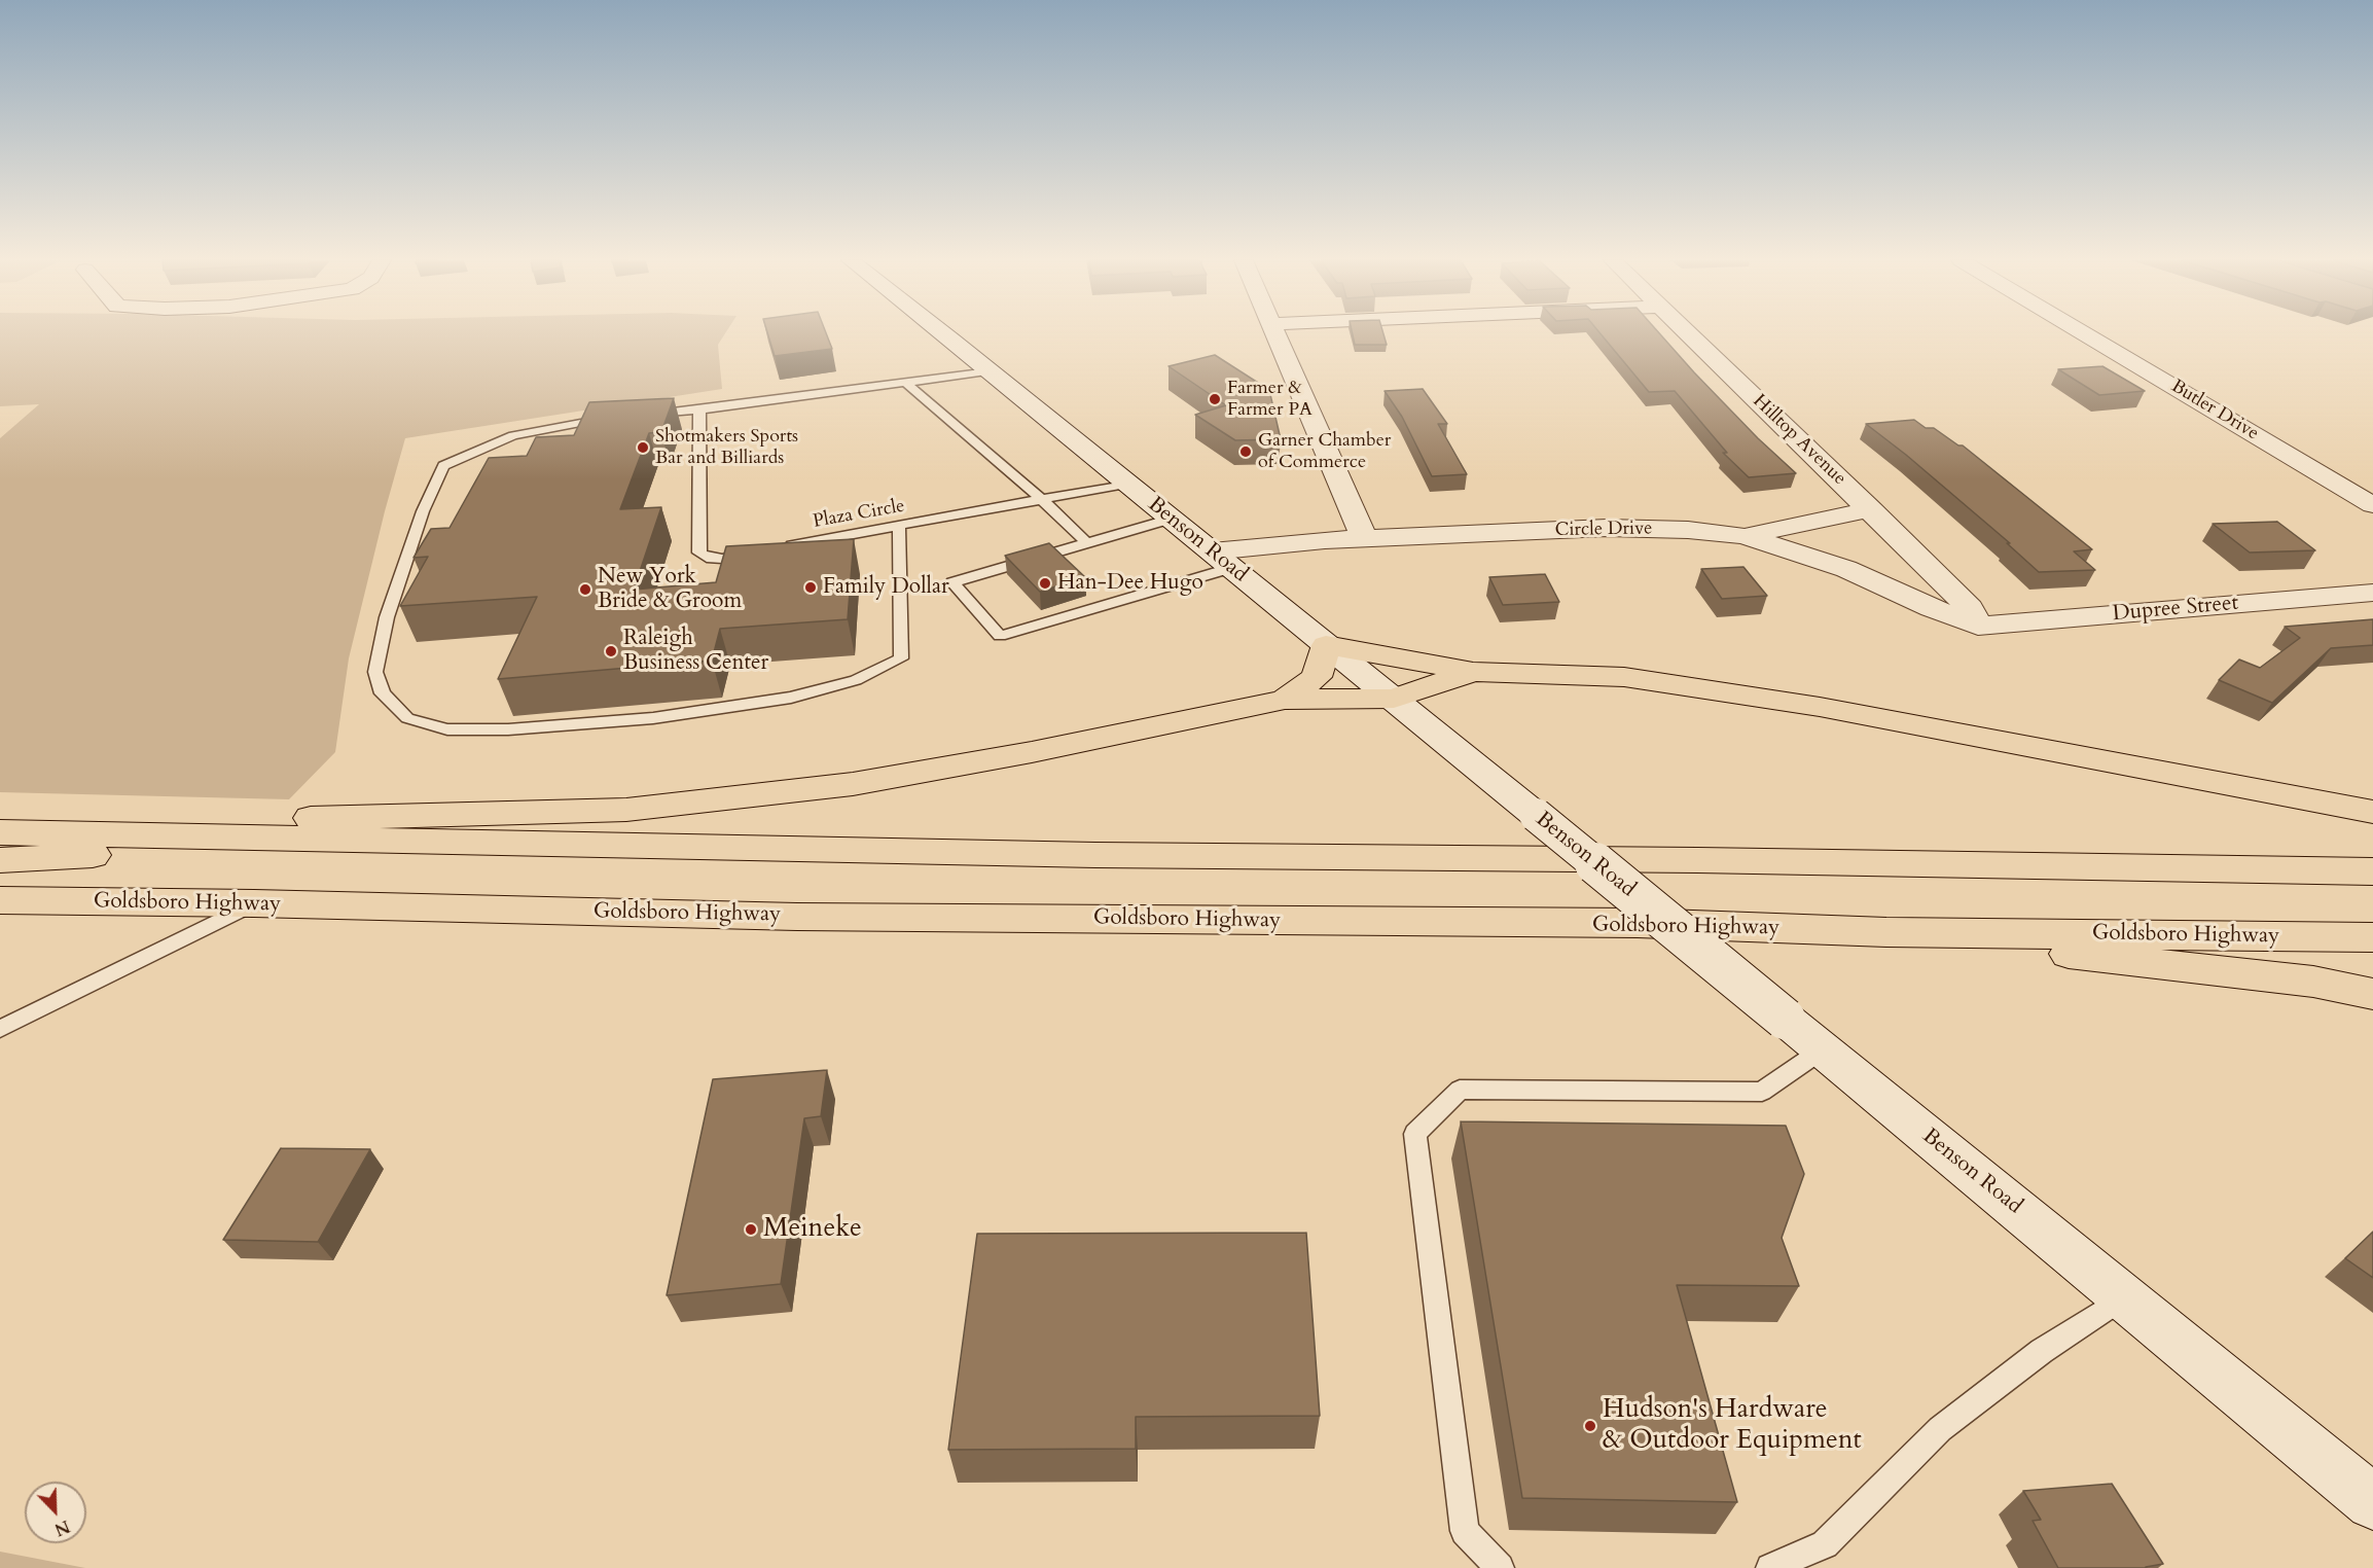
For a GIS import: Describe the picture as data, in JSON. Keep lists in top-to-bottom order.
{
  "streets": {
    "main road": ["Goldsboro Highway"],
    "street": [
      "Butler Drive",
      "Hilltop Avenue",
      "Circle Drive",
      "Benson Road",
      "Dupree Street"
    ],
    "lane": ["Plaza Circle"]
  },
  "crossings": [
    ["Hilltop Avenue", "Circle Drive"],
    ["Hilltop Avenue", "Dupree Street"],
    ["Plaza Circle", "Benson Road"],
    ["Circle Drive", "Benson Road"],
    ["Circle Drive", "Dupree Street"]
  ],
  "places": [
    "Farmer & Farmer PA",
    "Shotmakers Sports Bar and Billiards",
    "Garner Chamber of Commerce",
    "Han-Dee Hugo",
    "Family Dollar",
    "New York Bride & Groom",
    "Raleigh Business Center",
    "Meineke",
    "Hudson's Hardware & Outdoor Equipment"
  ],
  "north": "bottom right"
}
